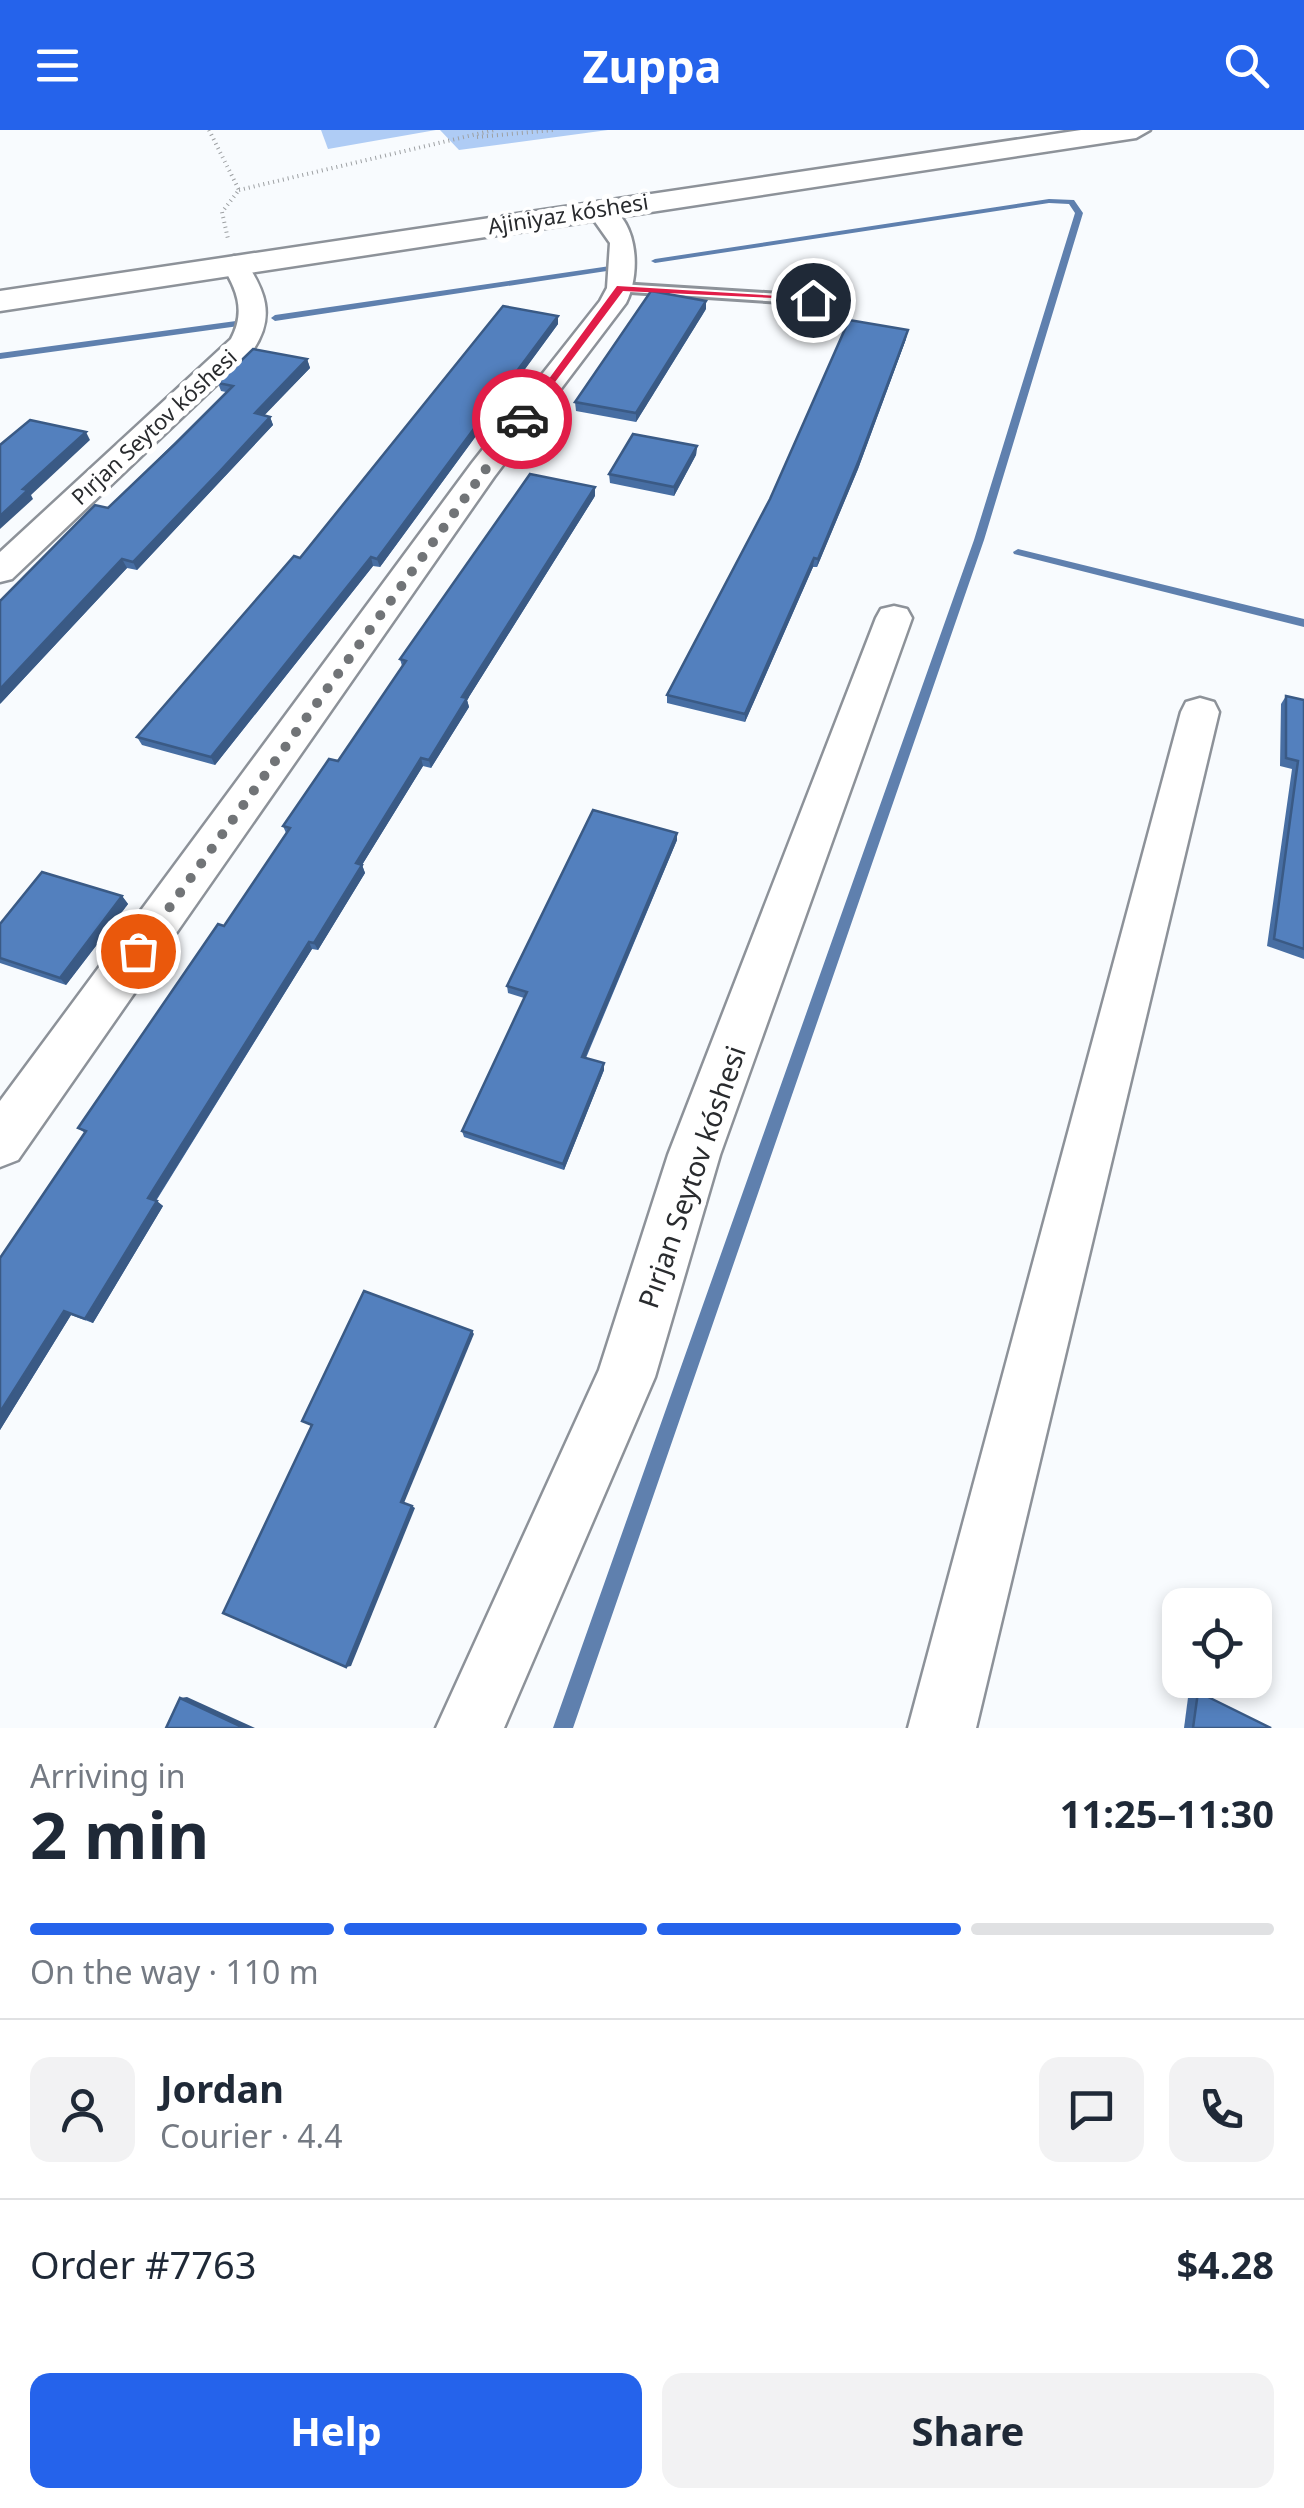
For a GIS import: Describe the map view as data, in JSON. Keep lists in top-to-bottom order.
{
  "streets": {
    "street": ["Ajiniyaz kóshesi", "Pırjan Seytov kóshesi"]
  },
  "crossings": [
    ["Ajiniyaz kóshesi", "Pırjan Seytov kóshesi"]
  ],
  "page": {
    "header": "Zuppa",
    "heading": ["2 min", "Arriving in", "11:25–11:30"],
    "panel": [
      "Jordan",
      "Courier · 4.4",
      "Order #7763",
      "$4.28"
    ],
    "bar": "On the way · 110 m",
    "buttons": ["Help", "Share"]
  }
}
